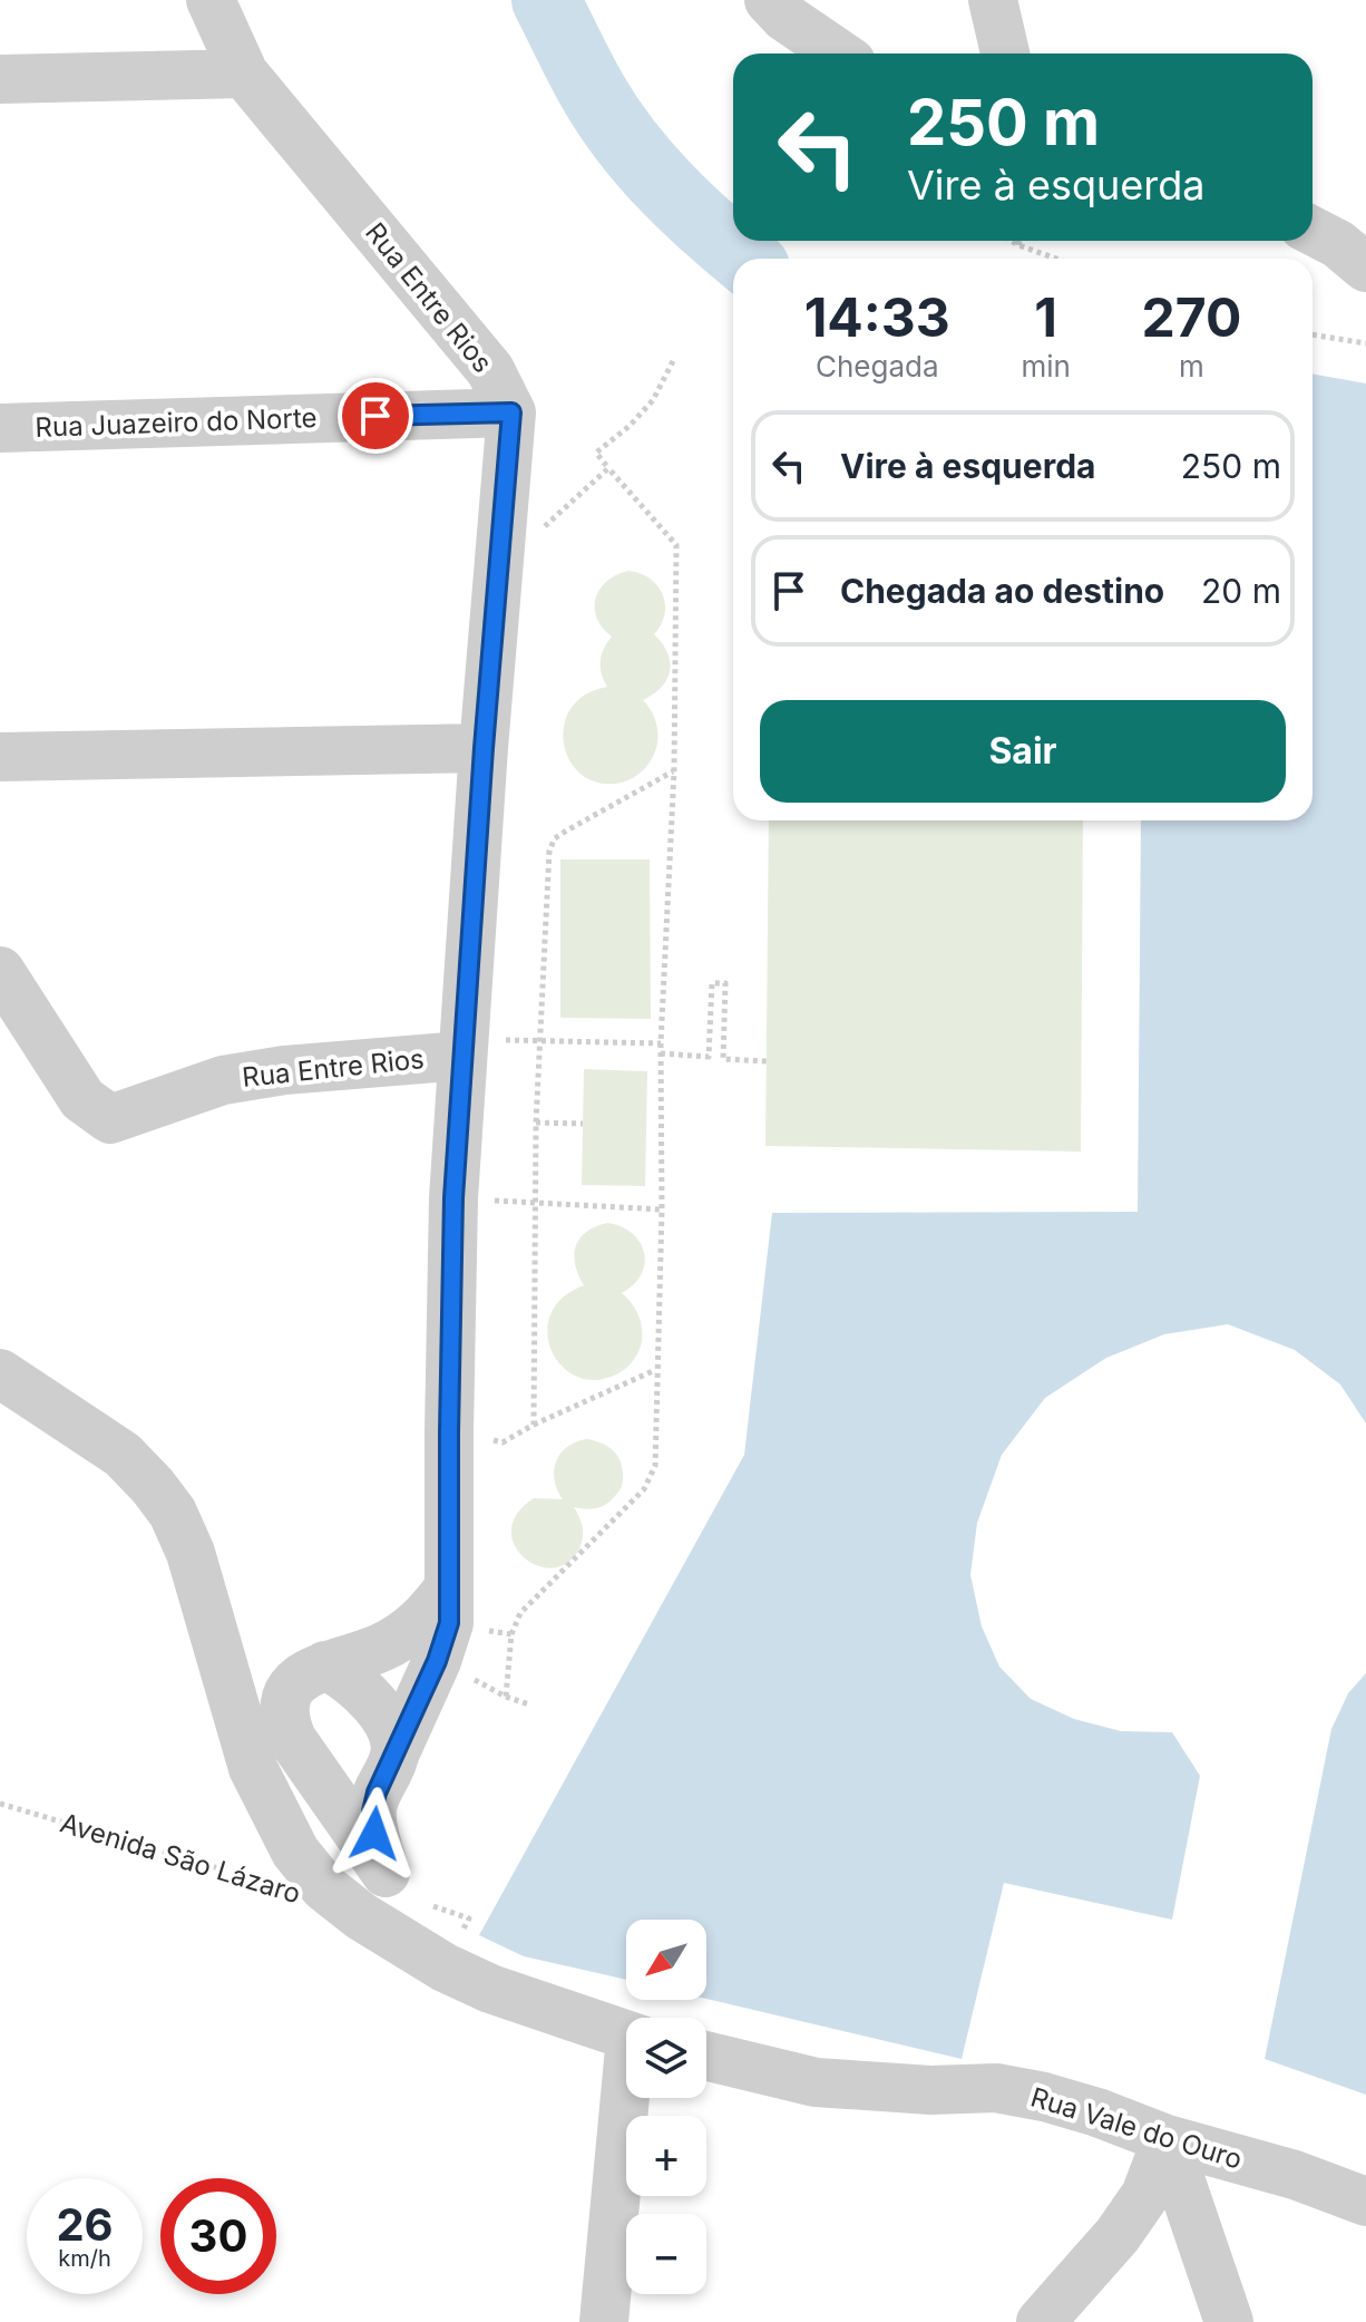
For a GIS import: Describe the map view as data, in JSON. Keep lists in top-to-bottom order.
{
  "streets": {
    "street": ["Rua Entre Rios", "Rua Juazeiro do Norte", "Rua Vale do Ouro"],
    "path": ["Avenida São Lázaro"]
  },
  "crossings": [
    ["Rua Entre Rios", "Rua Juazeiro do Norte"]
  ],
  "north": "bottom left",
  "page": {
    "turn": ["250 m", "Vire à esquerda"],
    "eta": [
      "14:33",
      "Chegada",
      "1",
      "min",
      "270",
      "m"
    ],
    "list": [
      {
        "name": "Vire à esquerda",
        "value": "250 m"
      },
      {
        "name": "Chegada ao destino",
        "value": "20 m"
      }
    ],
    "buttons": "Sair",
    "map_buttons": ["+", "−"],
    "speed": "26 km/h",
    "limit": "30"
  }
}
